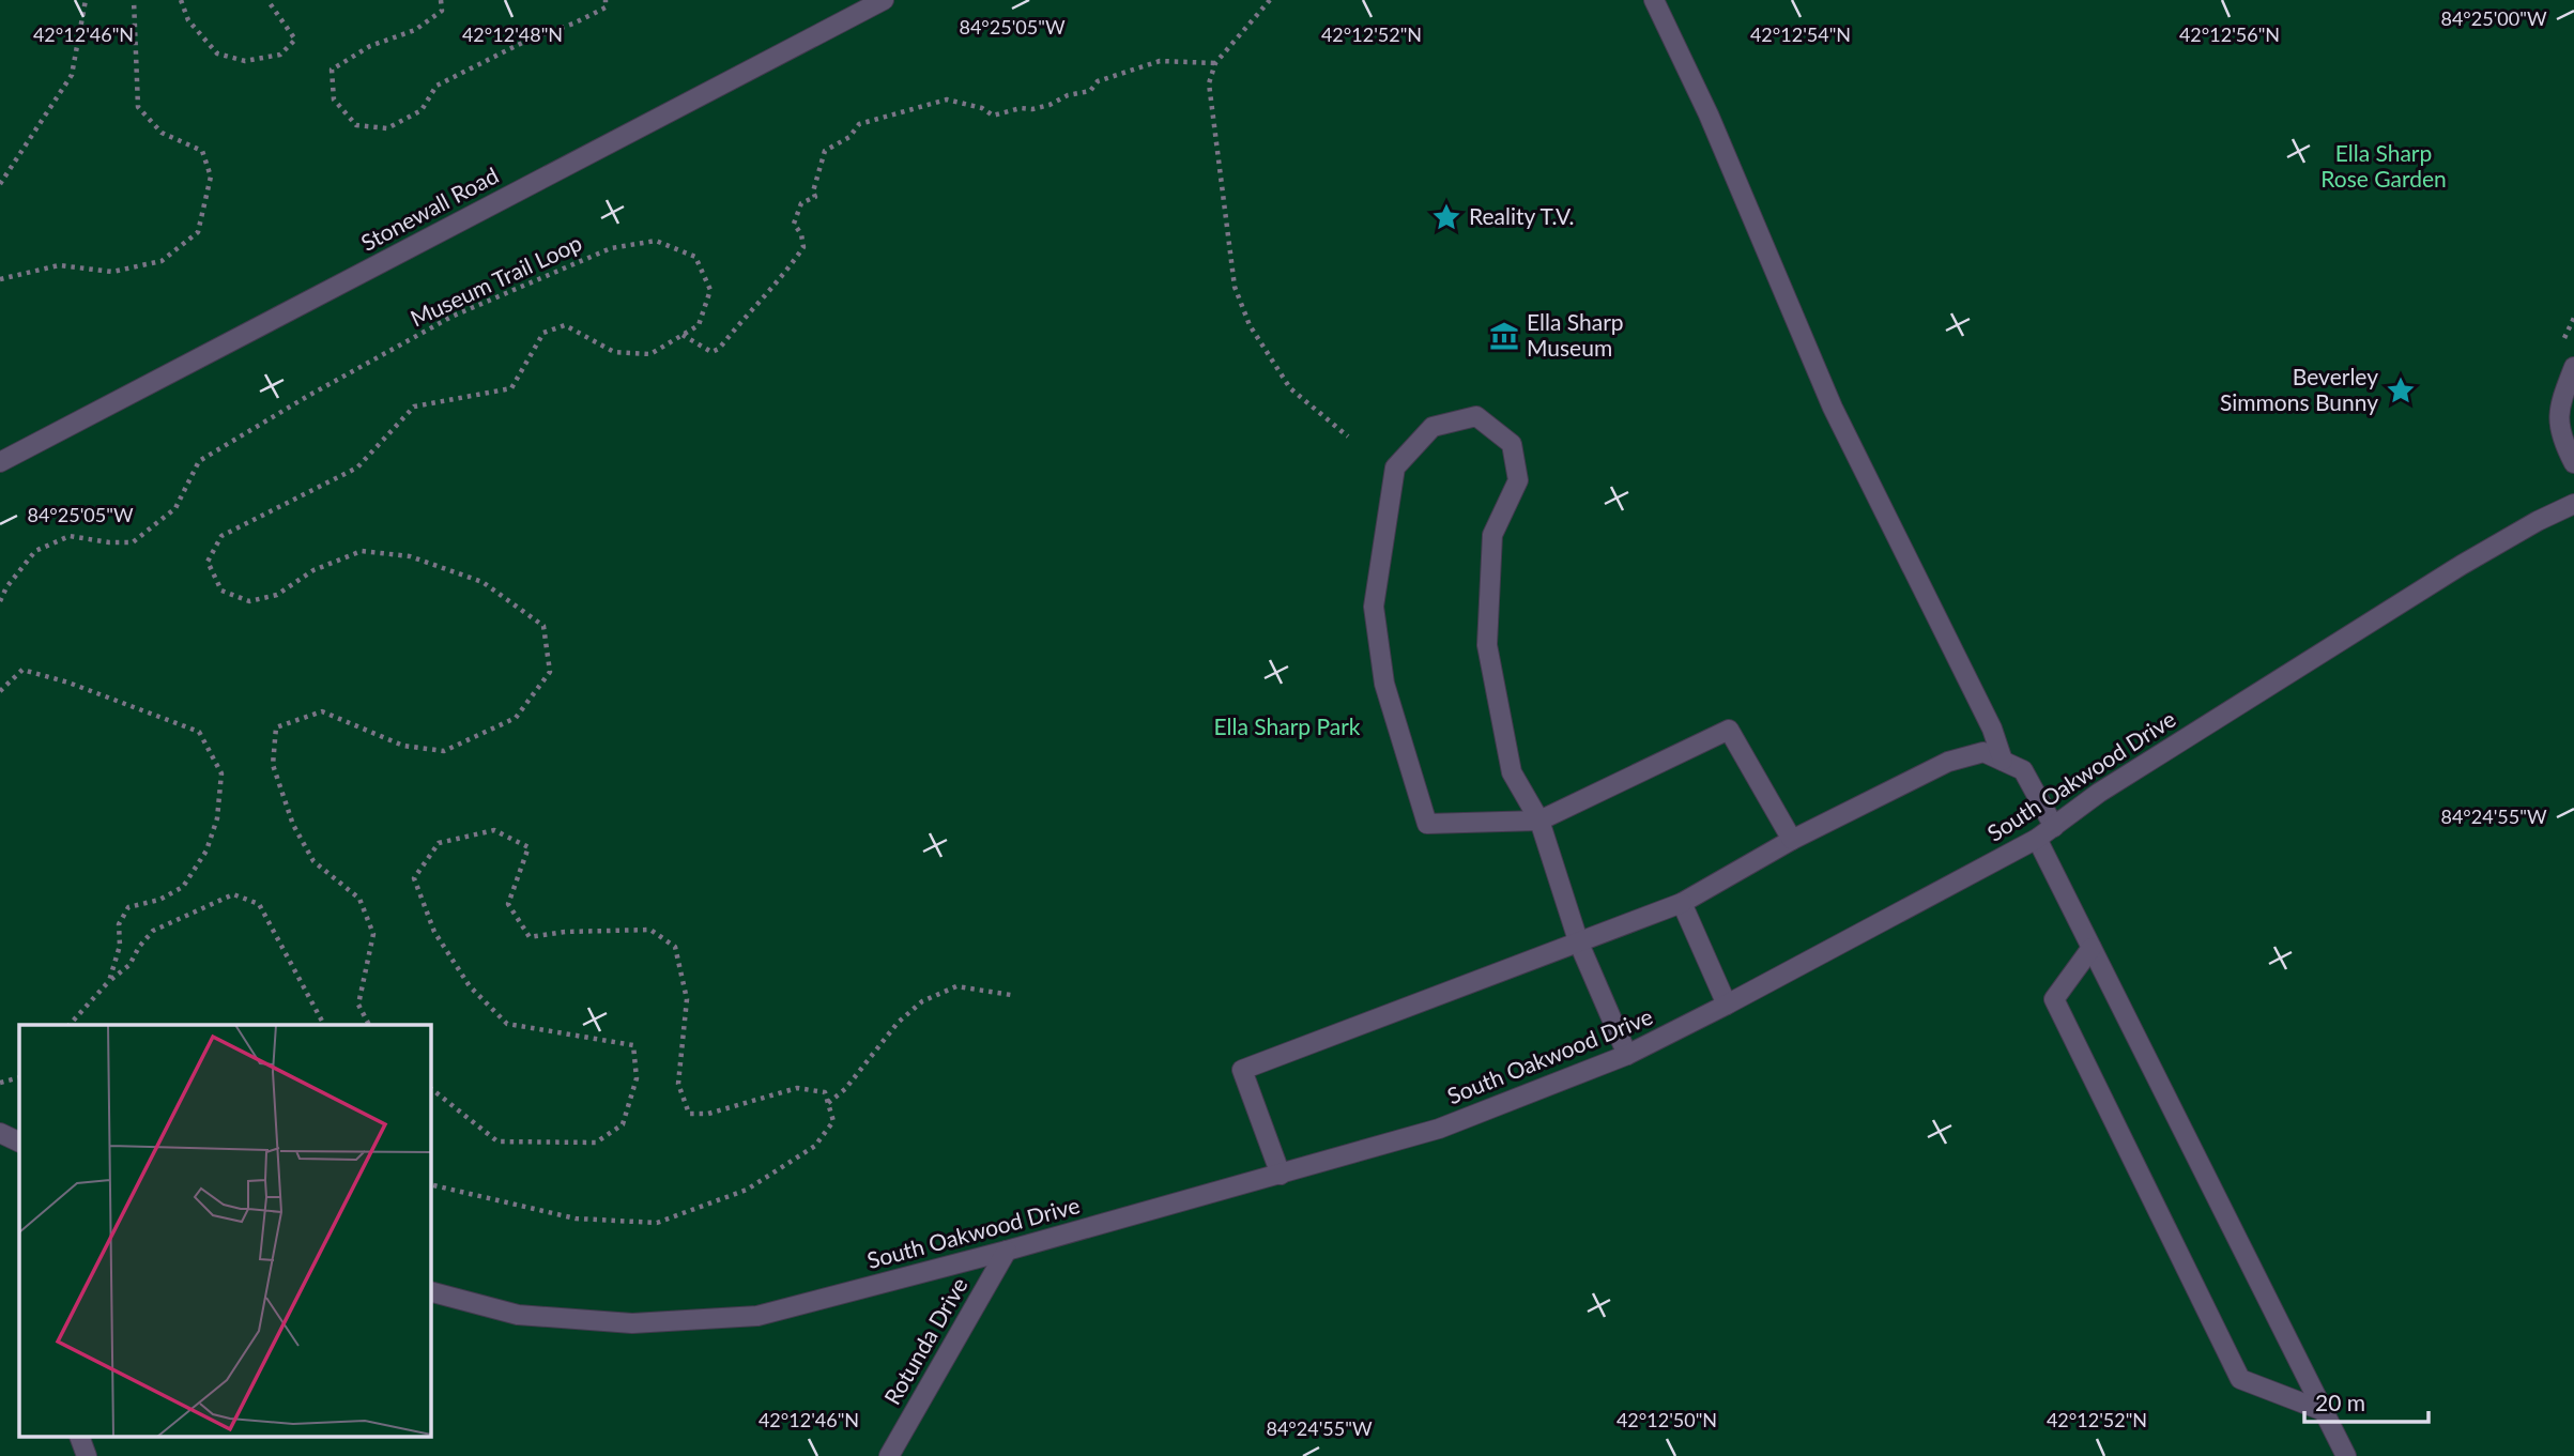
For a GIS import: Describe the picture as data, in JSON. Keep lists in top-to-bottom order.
{
  "streets": {
    "street": ["Stonewall Road", "South Oakwood Drive", "Rotunda Drive"],
    "path": ["Museum Trail Loop"]
  },
  "crossings": [
    ["South Oakwood Drive", "Rotunda Drive"]
  ],
  "parks": ["Ella Sharp Rose Garden", "Ella Sharp Park"],
  "places": {
    "place": ["Reality T.V.", "Beverley Simmons Bunny"],
    "museum": ["Ella Sharp Museum"]
  },
  "scale_bar": "20 m",
  "coordinates": [
    "84°25'00\"W",
    "84°25'05\"W",
    "42°12'46\"N",
    "42°12'48\"N",
    "42°12'52\"N",
    "42°12'54\"N",
    "42°12'56\"N",
    "84°24'55\"W",
    "42°12'50\"N"
  ]
}
